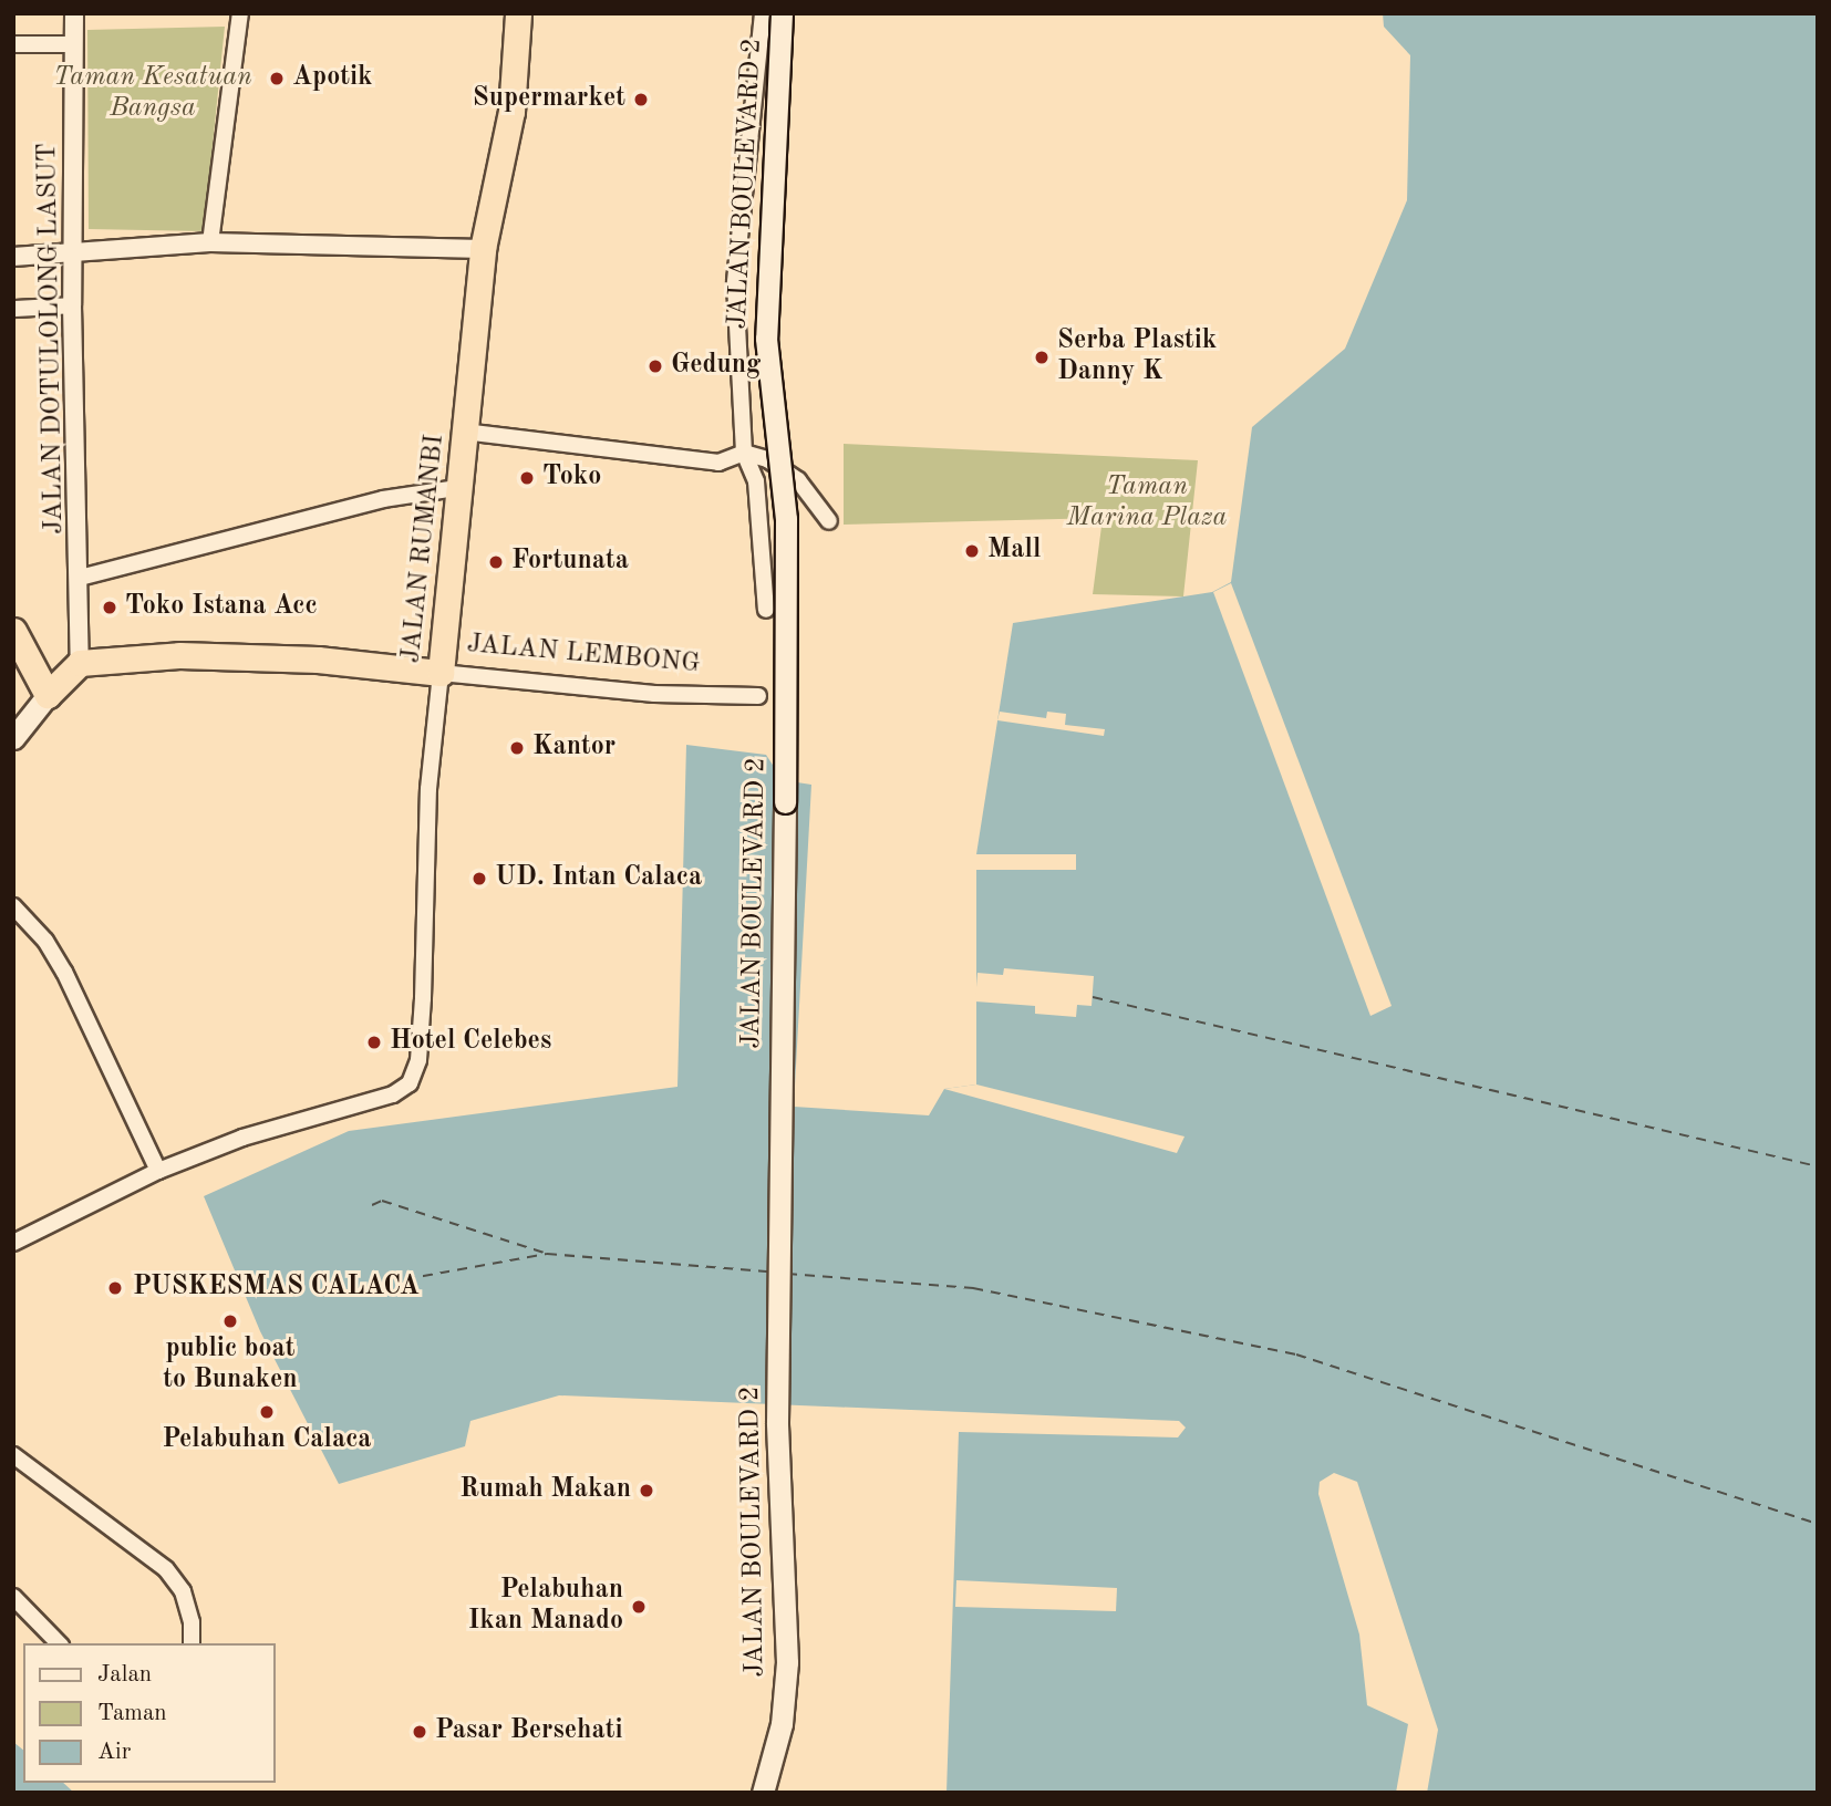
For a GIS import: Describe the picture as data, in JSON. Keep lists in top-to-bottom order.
{
  "streets": {
    "highway": ["JALAN RUMANBI", "JALAN LEMBONG"],
    "main road": ["JALAN BOULEVARD 2"],
    "street": ["JALAN DOTULOLONG LASUT"]
  },
  "crossings": [
    ["JALAN DOTULOLONG LASUT", "JALAN LEMBONG"],
    ["JALAN RUMANBI", "JALAN LEMBONG"]
  ],
  "parks": ["Taman Kesatuan Bangsa", "Taman Marina Plaza"],
  "places": [
    "Apotik",
    "Supermarket",
    "Serba Plastik Danny K",
    "Gedung",
    "Toko",
    "Mall",
    "Fortunata",
    "Toko Istana Acc",
    "Kantor",
    "UD. Intan Calaca",
    "Hotel Celebes",
    "PUSKESMAS CALACA",
    "public boat to Bunaken",
    "Pelabuhan Calaca",
    "Rumah Makan",
    "Pelabuhan Ikan Manado",
    "Pasar Bersehati"
  ],
  "legend": ["Jalan", "Taman", "Air"]
}
